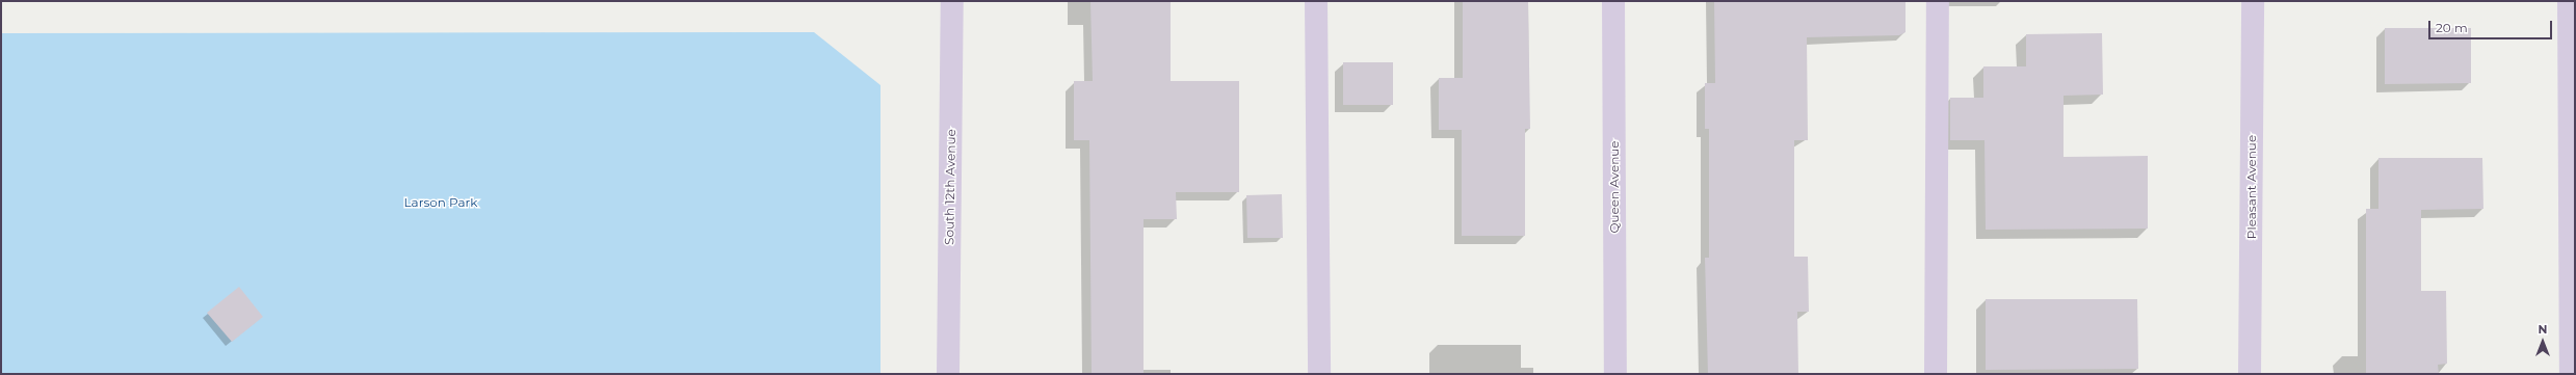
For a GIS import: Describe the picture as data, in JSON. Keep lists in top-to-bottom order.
{
  "streets": {
    "street": ["South 12th Avenue", "Queen Avenue", "Pleasant Avenue"]
  },
  "parks": ["Larson Park"],
  "scale_bar": "20 m",
  "north": "top"
}
